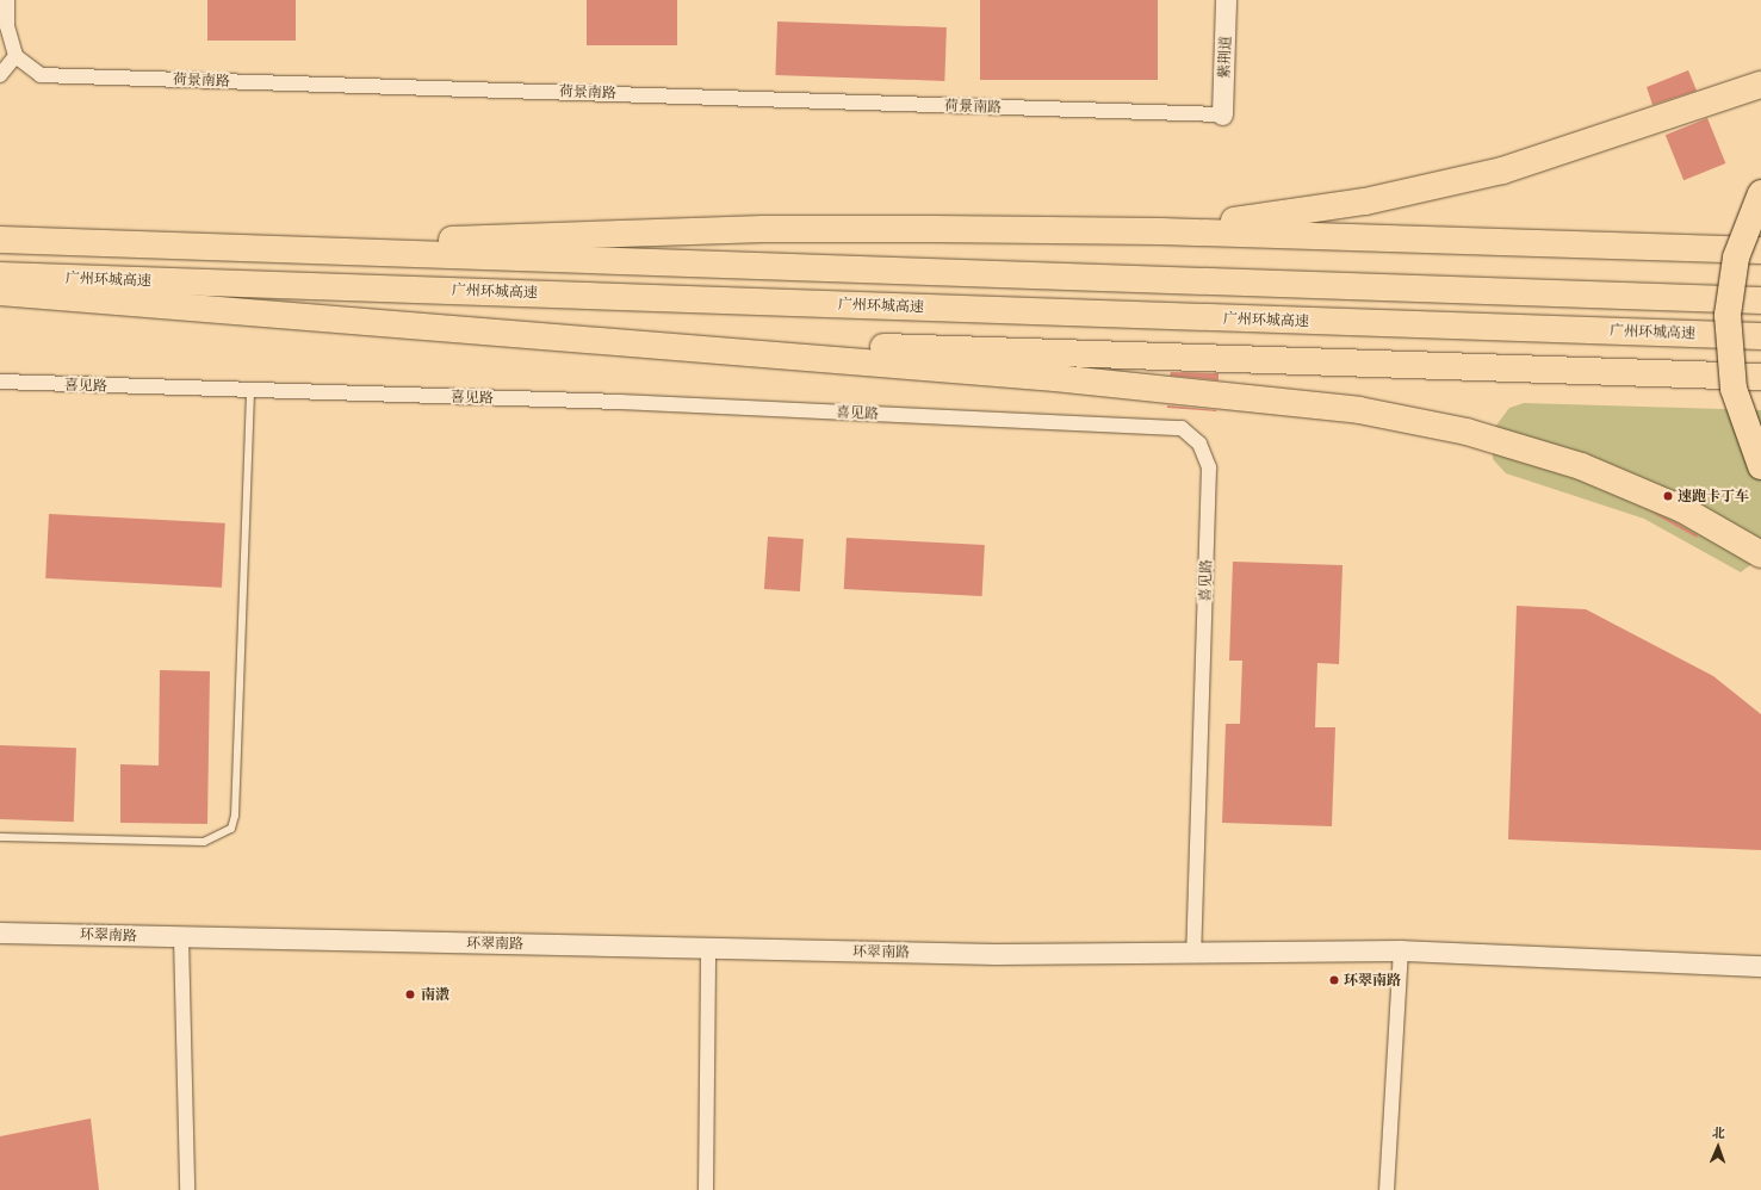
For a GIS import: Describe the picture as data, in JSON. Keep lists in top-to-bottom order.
{
  "streets": {
    "highway": ["广州环城高速"],
    "street": [
      "紫荆道",
      "荷景南路",
      "喜见路",
      "环翠南路"
    ]
  },
  "crossings": [
    ["紫荆道", "荷景南路"],
    ["喜见路", "环翠南路"]
  ],
  "places": ["速跑卡丁车", "环翠南路", "南漖"],
  "north": "top"
}
